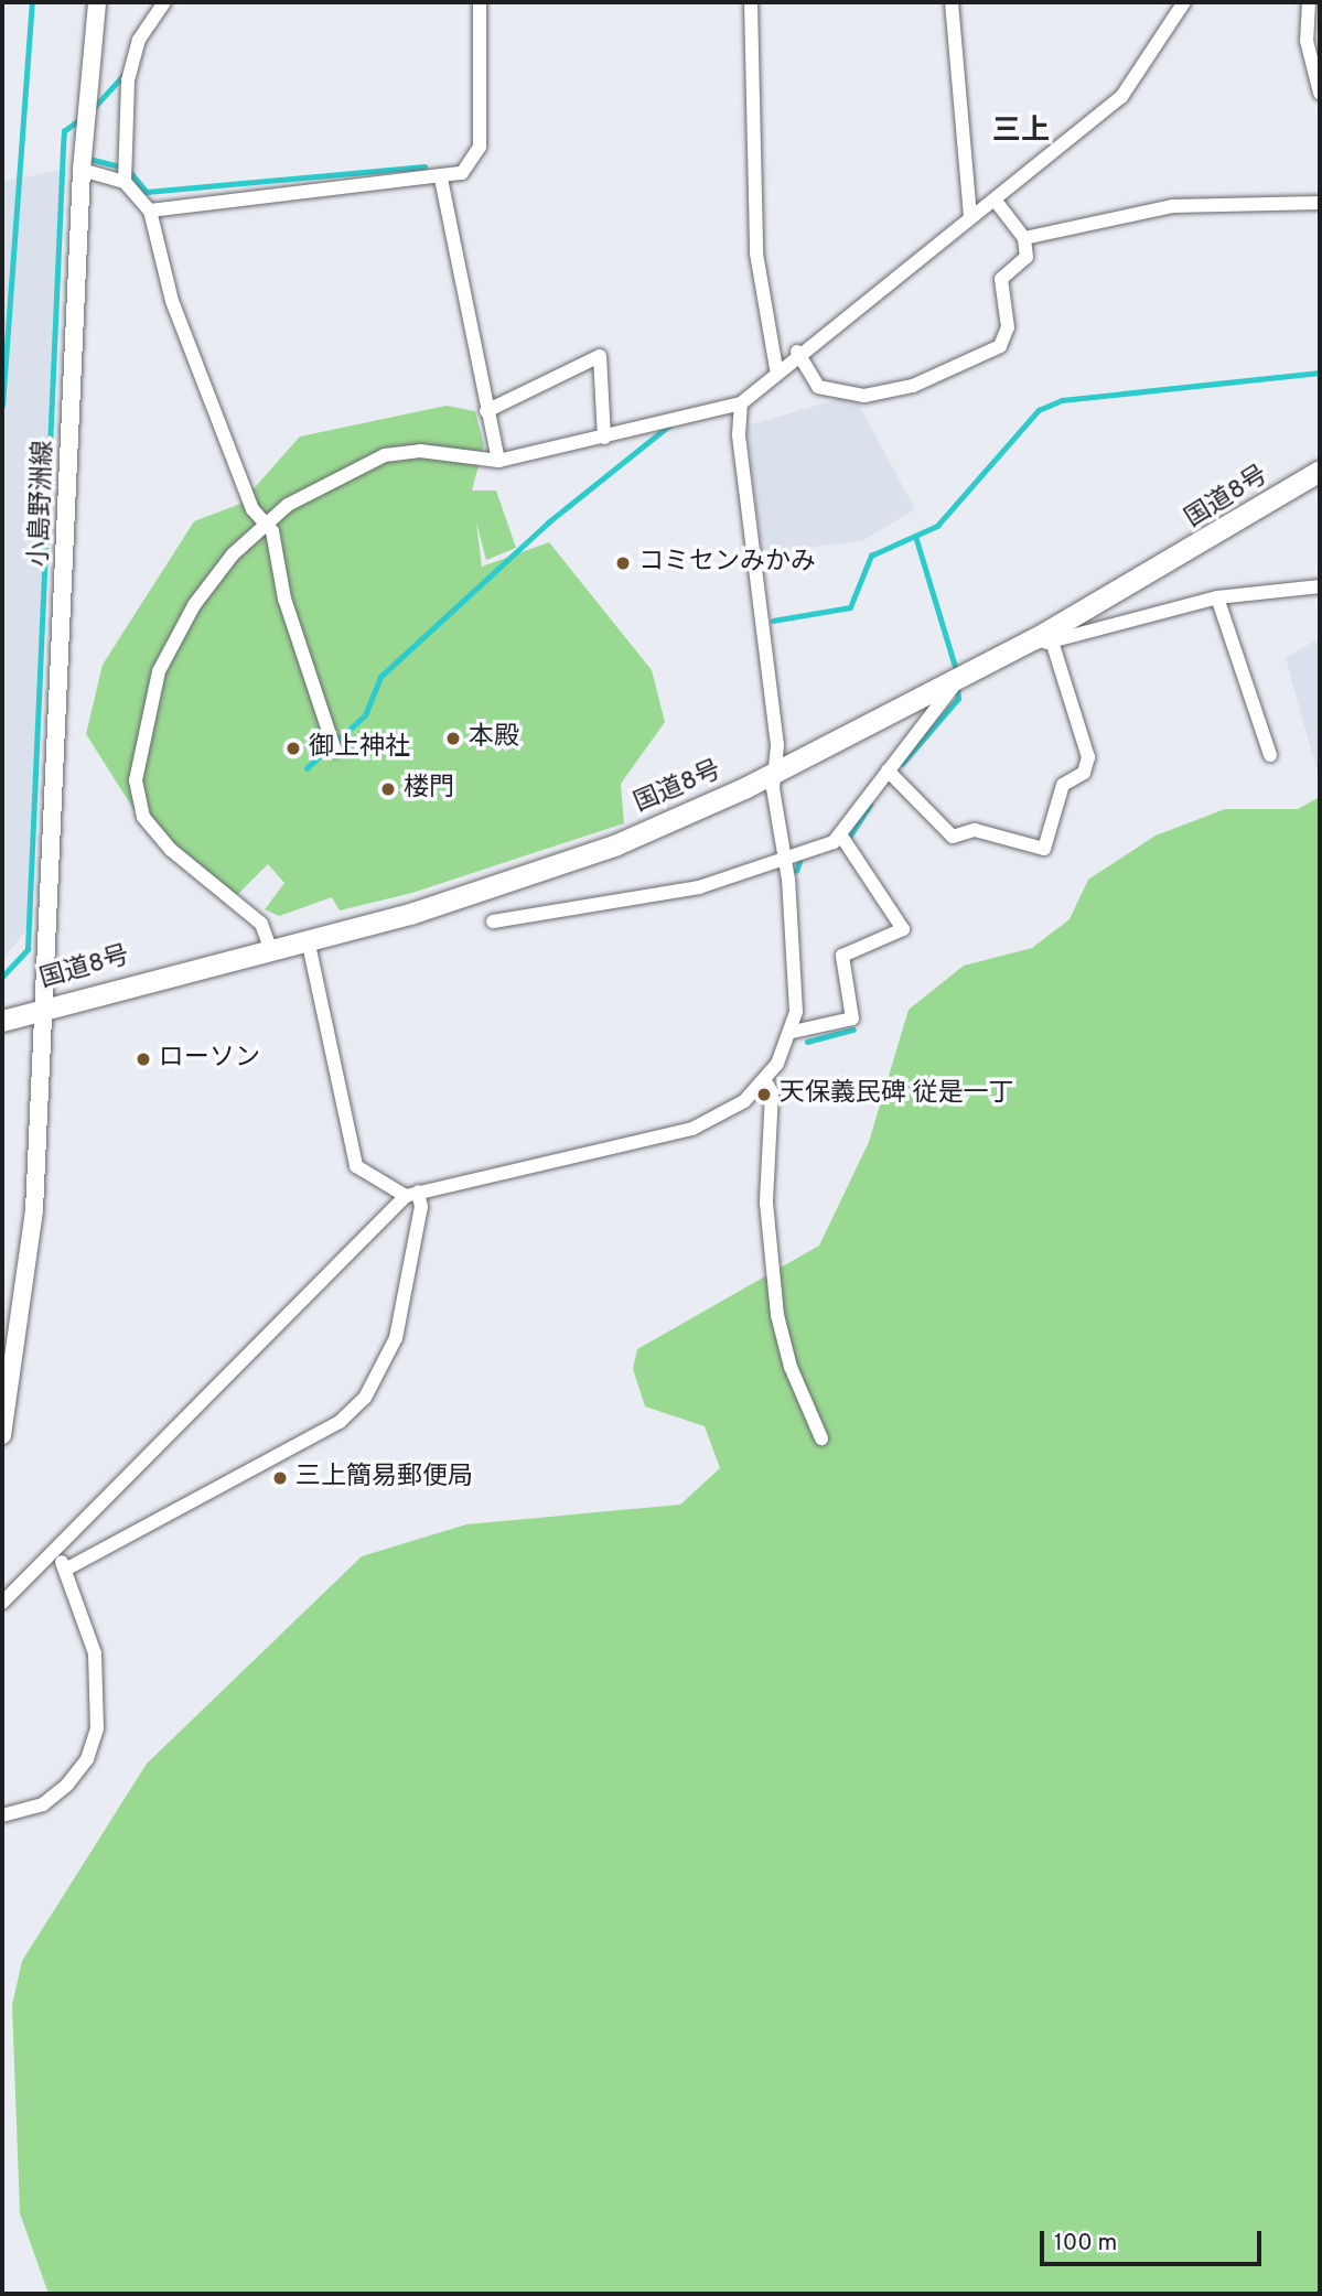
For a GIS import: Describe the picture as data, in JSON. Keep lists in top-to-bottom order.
{
  "streets": {
    "highway": ["国道8号"],
    "main road": ["小島野洲線"]
  },
  "crossings": [
    ["国道8号", "小島野洲線"]
  ],
  "districts": ["三上"],
  "places": [
    "コミセンみかみ",
    "本殿",
    "御上神社",
    "楼門",
    "ローソン",
    "天保義民碑 従是一丁",
    "三上簡易郵便局"
  ],
  "scale_bar": "100 m"
}
